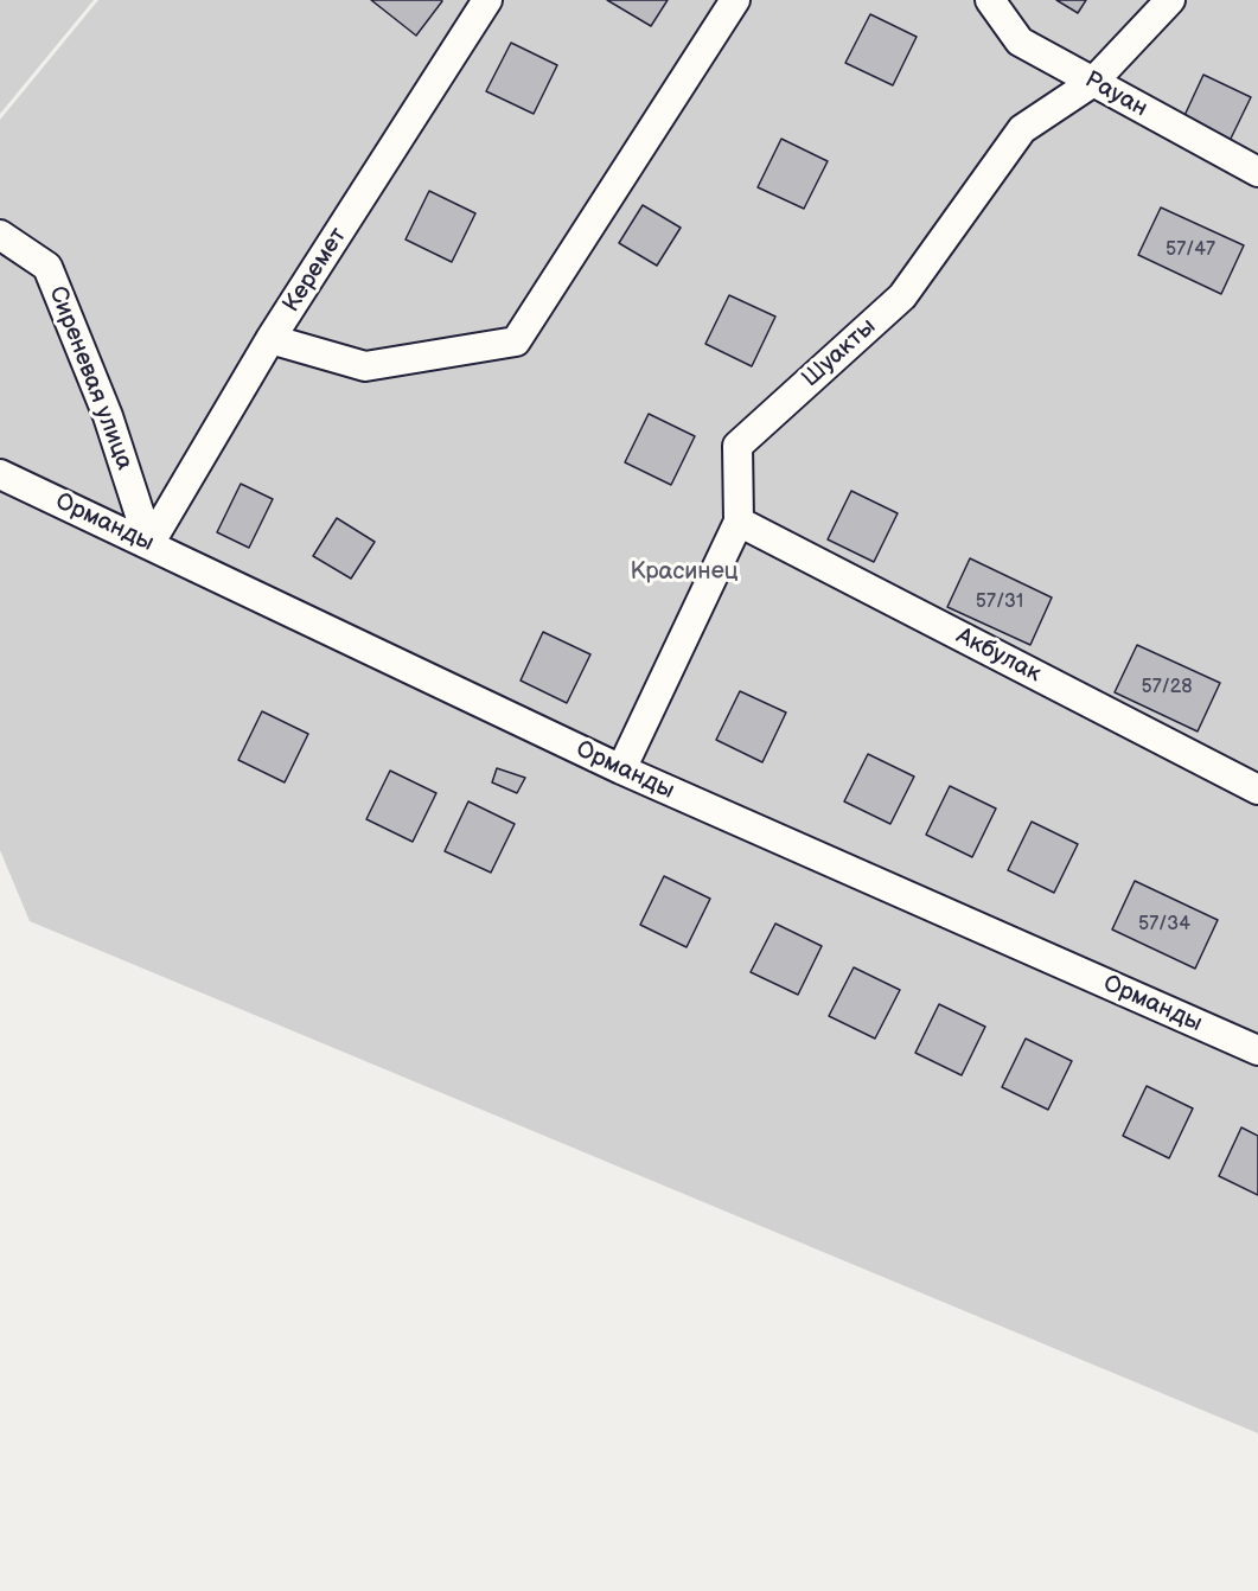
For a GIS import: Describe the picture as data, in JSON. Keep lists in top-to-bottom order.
{
  "streets": {
    "street": [
      "Рауан",
      "Керемет",
      "Шуакты",
      "Сиреневая улица",
      "Орманды",
      "Акбулак"
    ]
  },
  "crossings": [
    ["Рауан", "Шуакты"],
    ["Керемет", "Сиреневая улица"],
    ["Керемет", "Орманды"],
    ["Шуакты", "Орманды"],
    ["Шуакты", "Акбулак"],
    ["Сиреневая улица", "Орманды"]
  ],
  "parks": ["Красинец"],
  "house_numbers": [
    "57/47",
    "57/31",
    "57/28",
    "57/34"
  ]
}
